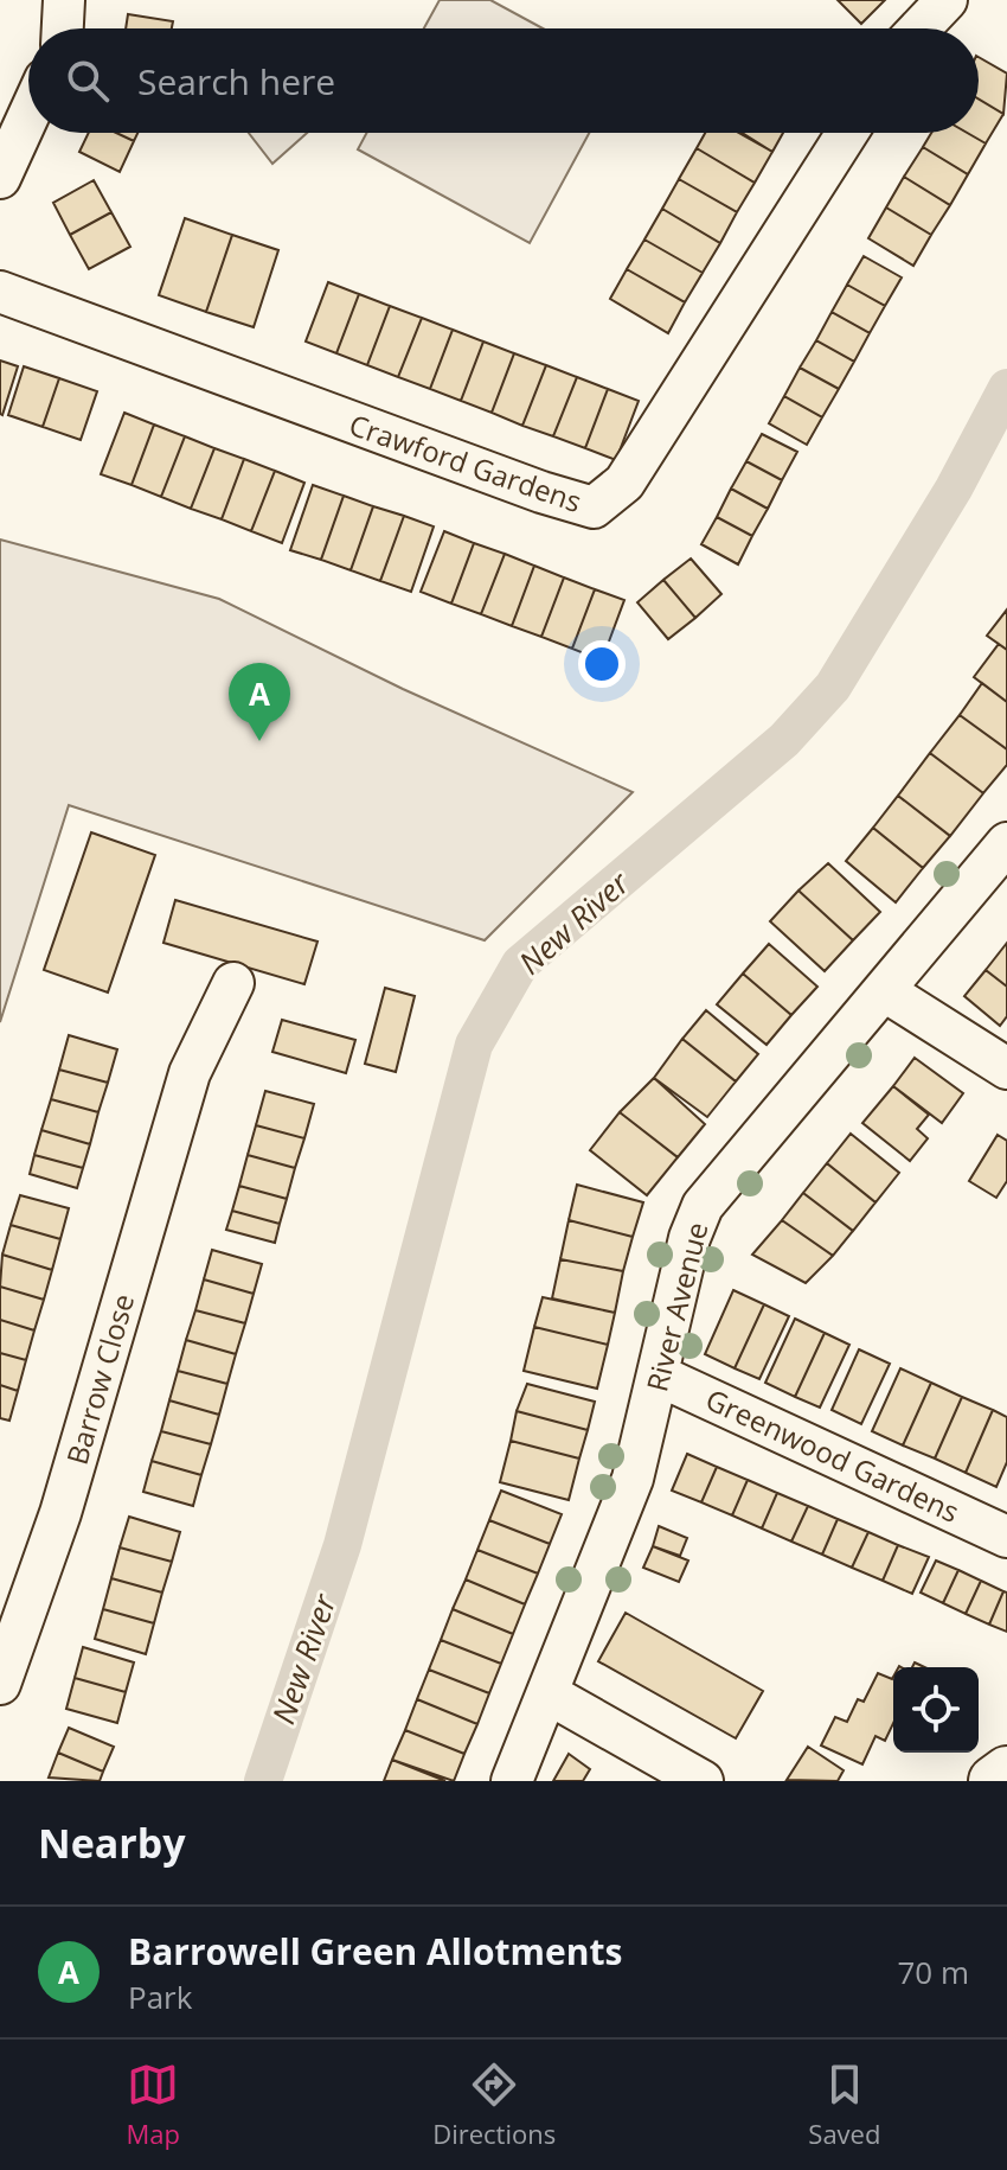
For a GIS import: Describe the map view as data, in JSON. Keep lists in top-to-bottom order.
{
  "streets": {
    "street": [
      "Crawford Gardens",
      "River Avenue",
      "Barrow Close",
      "Greenwood Gardens"
    ]
  },
  "crossings": [
    ["River Avenue", "Greenwood Gardens"]
  ],
  "water": ["New River"],
  "page": {
    "search": "Search here",
    "pins": "A",
    "heading": "Nearby",
    "list": [
      {
        "mark": "A",
        "name": "Barrowell Green Allotments",
        "note": "Park",
        "value": "70 m"
      }
    ],
    "nav": ["Map", "Directions", "Saved"]
  }
}
